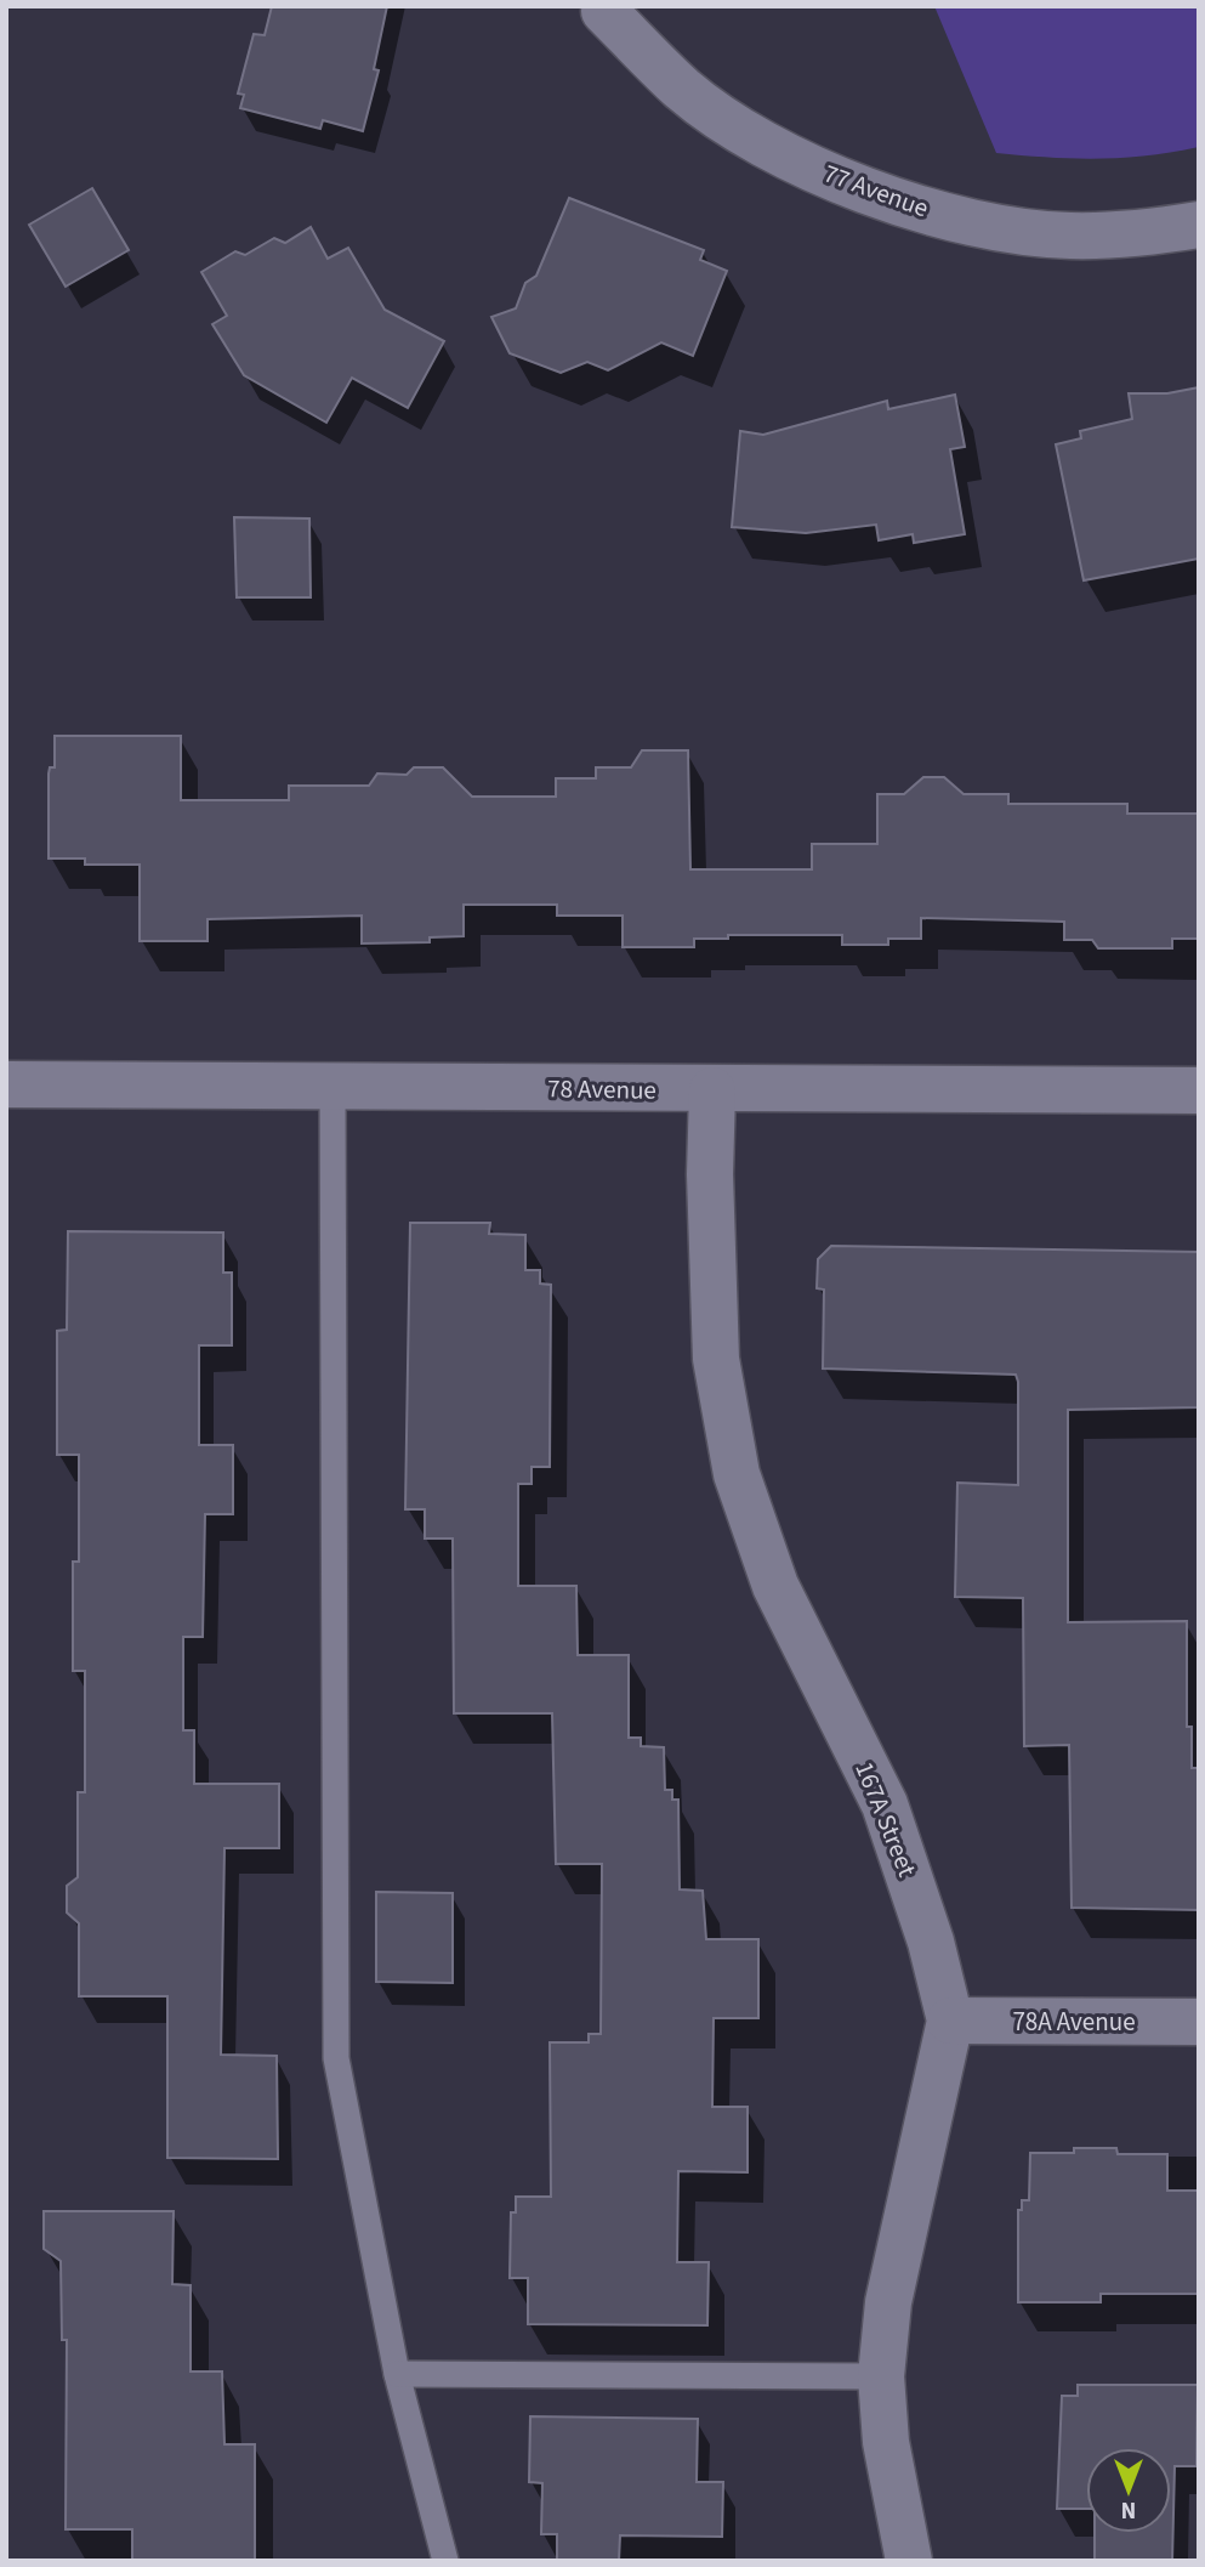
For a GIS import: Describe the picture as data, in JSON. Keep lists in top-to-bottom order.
{
  "streets": {
    "street": [
      "77 Avenue",
      "78 Avenue",
      "167A Street",
      "78A Avenue"
    ]
  },
  "crossings": [
    ["78 Avenue", "167A Street"],
    ["167A Street", "78A Avenue"]
  ],
  "north": "bottom"
}
